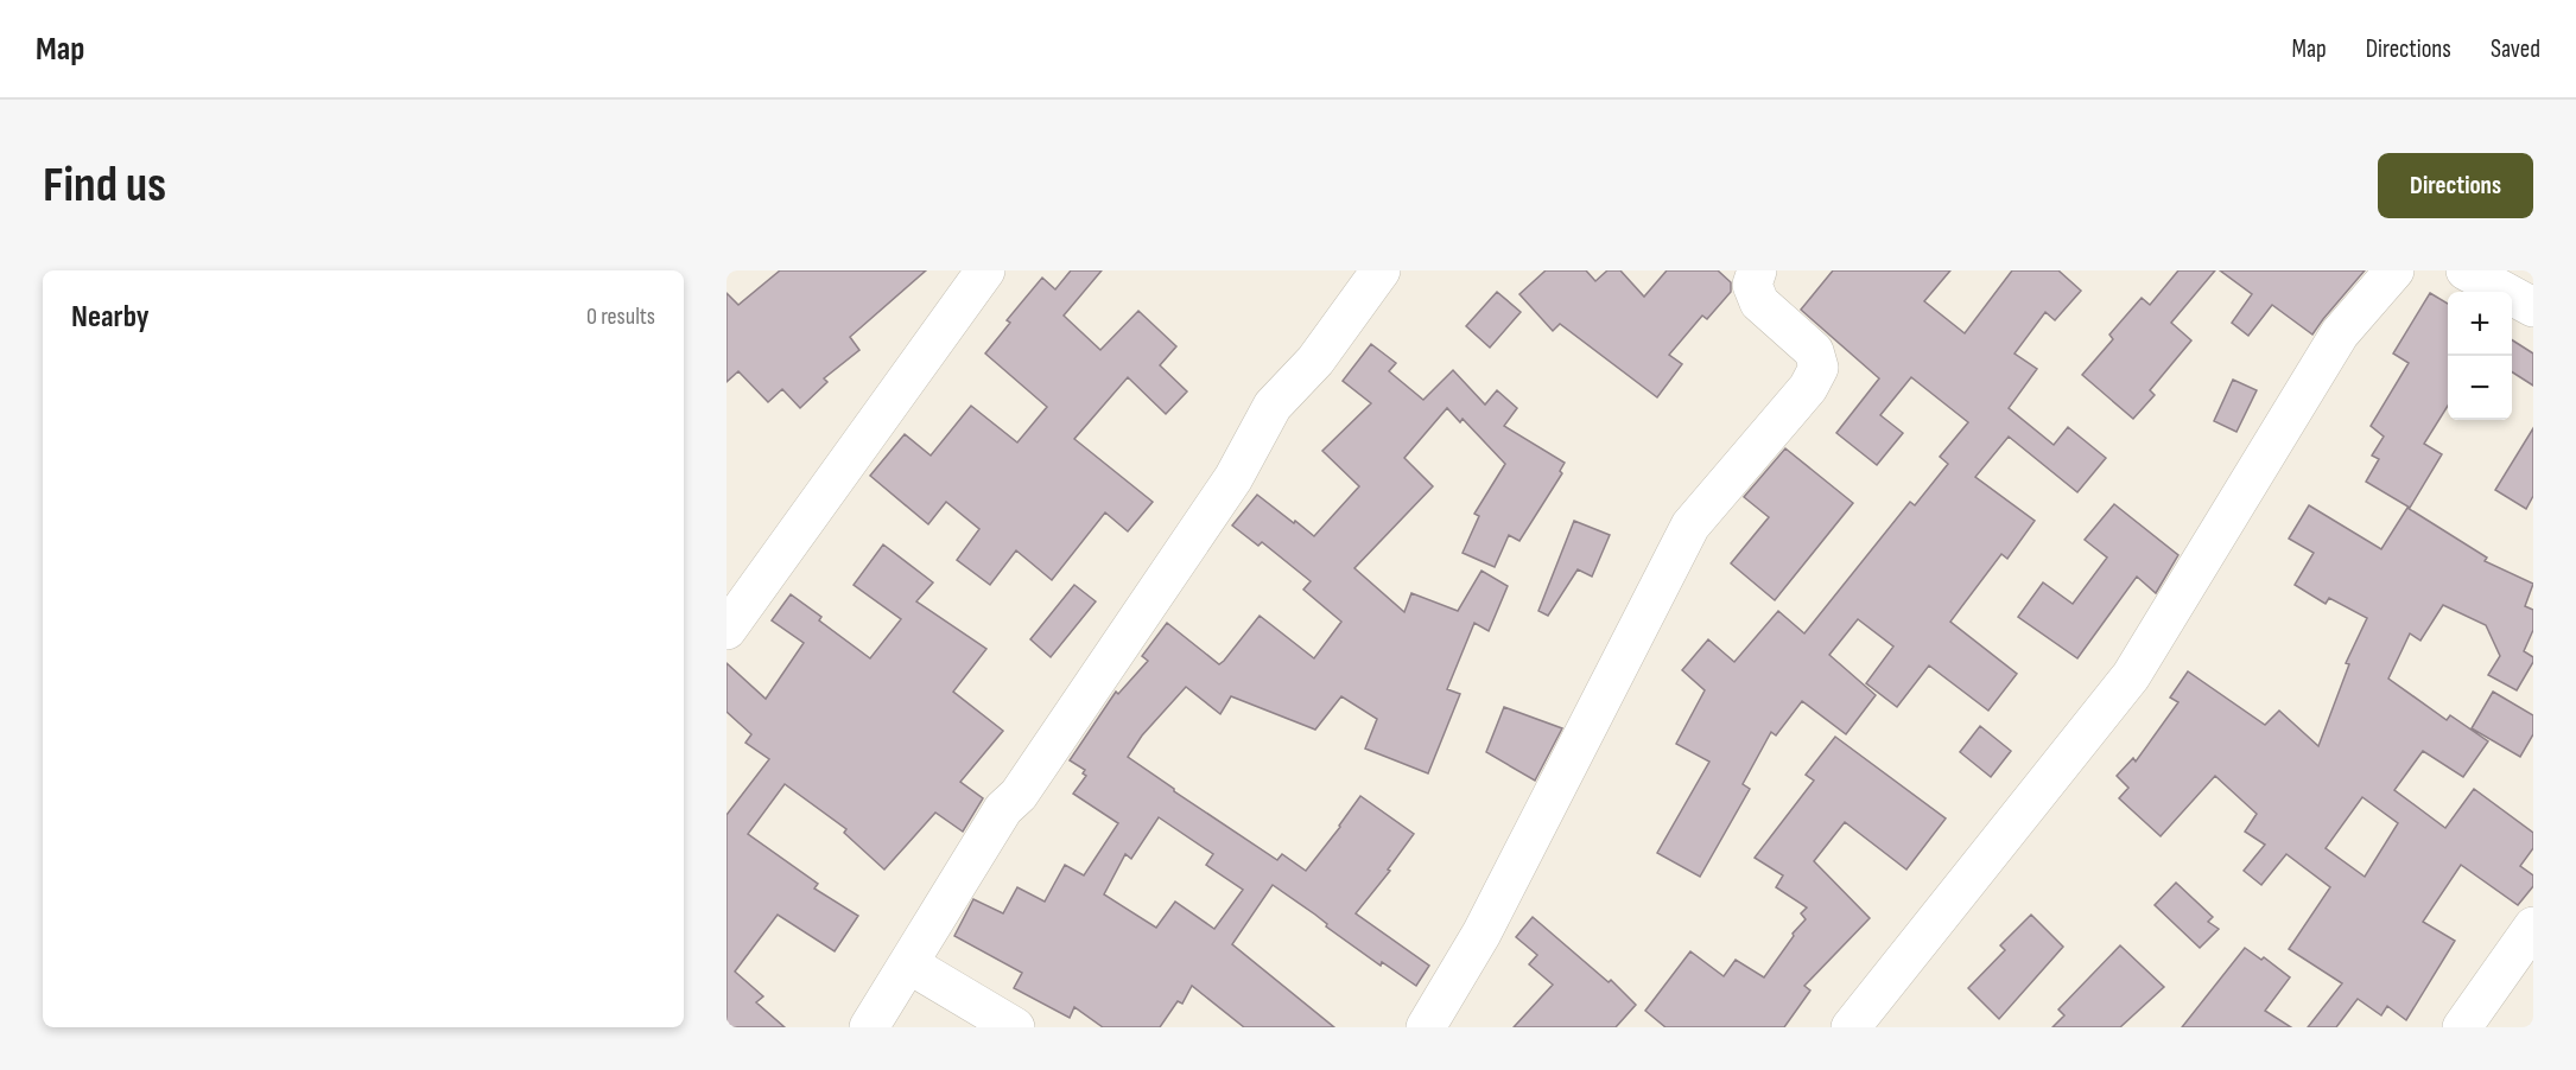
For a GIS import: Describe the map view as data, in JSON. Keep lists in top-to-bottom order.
{
  "page": {
    "header": "Map",
    "nav": ["Map", "Directions", "Saved"],
    "buttons": "Directions",
    "title": "Find us",
    "heading": ["Nearby", "0 results"],
    "map_buttons": ["+", "−"]
  }
}
